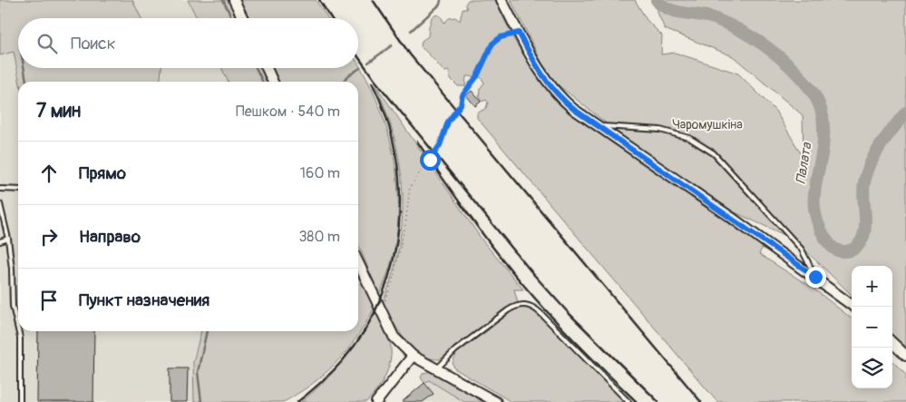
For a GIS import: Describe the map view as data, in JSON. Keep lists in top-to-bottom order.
{
  "water": ["Палата"],
  "parks": ["Чаромушкіна"],
  "page": {
    "search": "Поиск",
    "heading": ["7 мин", "Пешком · 540 m"],
    "list": [
      ["Прямо", "160 m"],
      ["Направо", "380 m"],
      "Пункт назначения"
    ],
    "map_buttons": ["+", "−"]
  }
}
